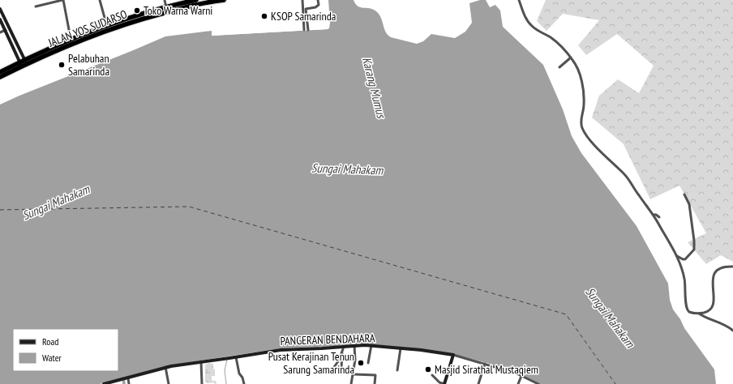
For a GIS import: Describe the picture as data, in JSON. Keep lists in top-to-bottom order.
{
  "streets": {
    "highway": ["JALAN YOS SUDARSO"],
    "street": ["PANGERAN BENDAHARA"]
  },
  "water": ["Karang Mumus", "Sungai Mahakam"],
  "places": [
    "Toko Warna Warni",
    "KSOP Samarinda",
    "Pelabuhan Samarinda",
    "Pusat Kerajinan Tenun Sarung Samarinda",
    "Masjid Sirathal Mustaqiem"
  ],
  "legend": ["Road", "Water"]
}
